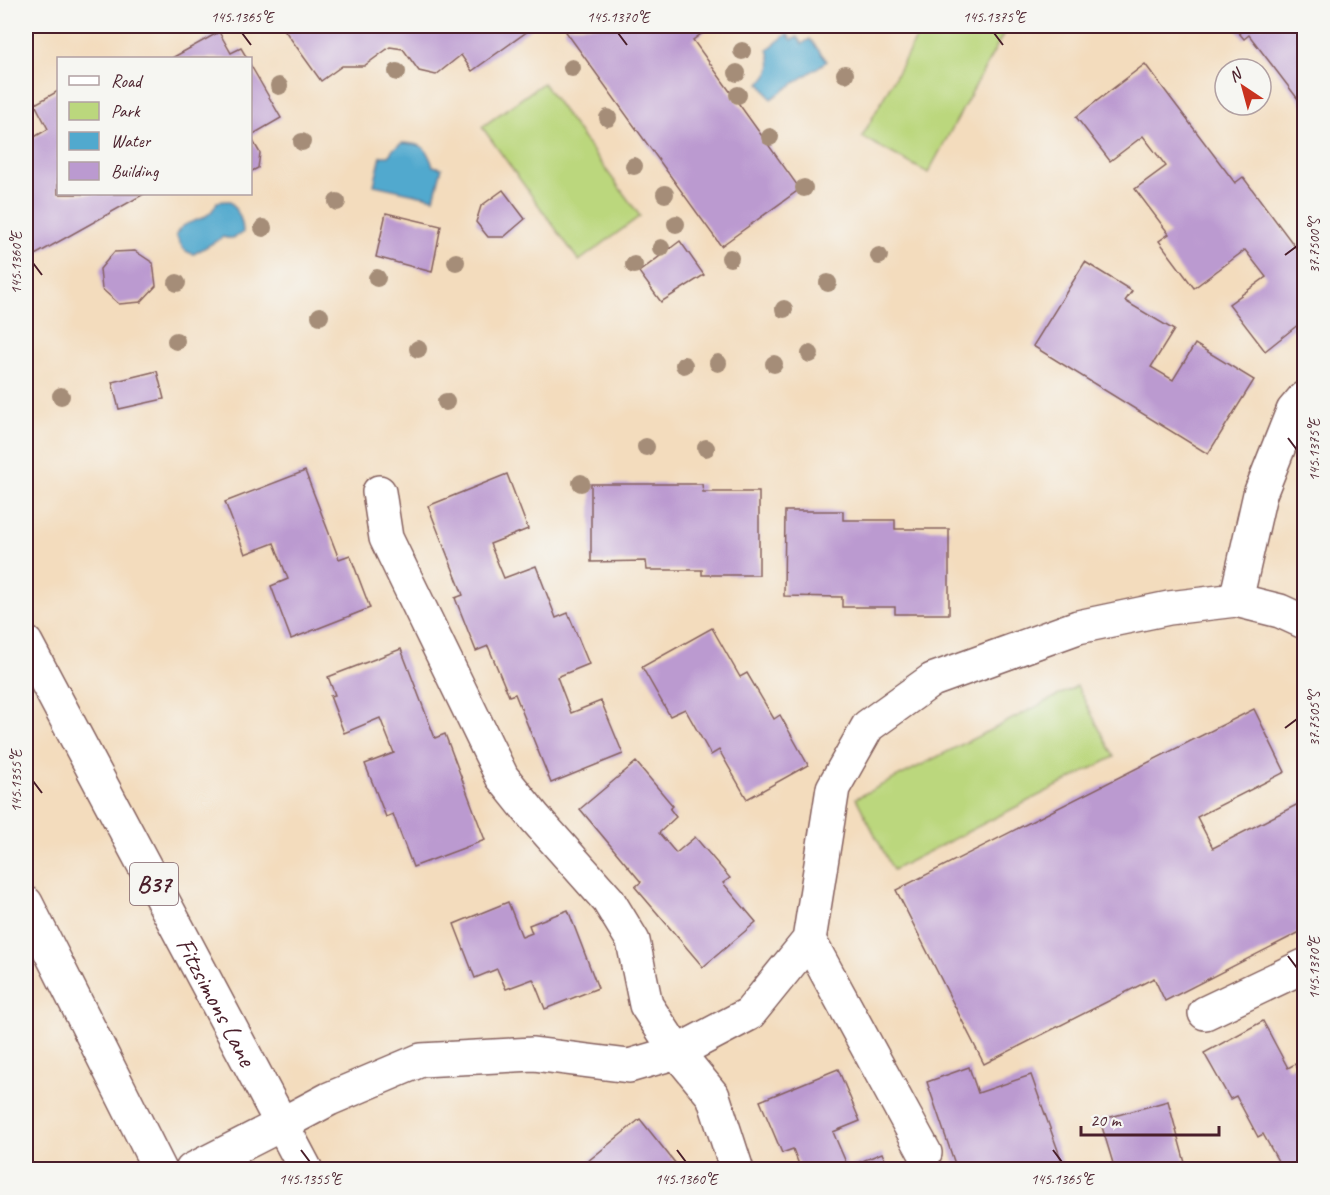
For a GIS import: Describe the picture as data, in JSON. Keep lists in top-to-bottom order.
{
  "streets": {
    "main road": ["B37", "Fitzsimons Lane"]
  },
  "legend": [
    "Road",
    "Park",
    "Water",
    "Building"
  ],
  "scale_bar": "20 m",
  "north": "top left",
  "coordinates": [
    "145.1365°E",
    "145.1370°E",
    "145.1375°E",
    "37.7500°S",
    "145.1360°E",
    "37.7505°S",
    "145.1355°E"
  ]
}
